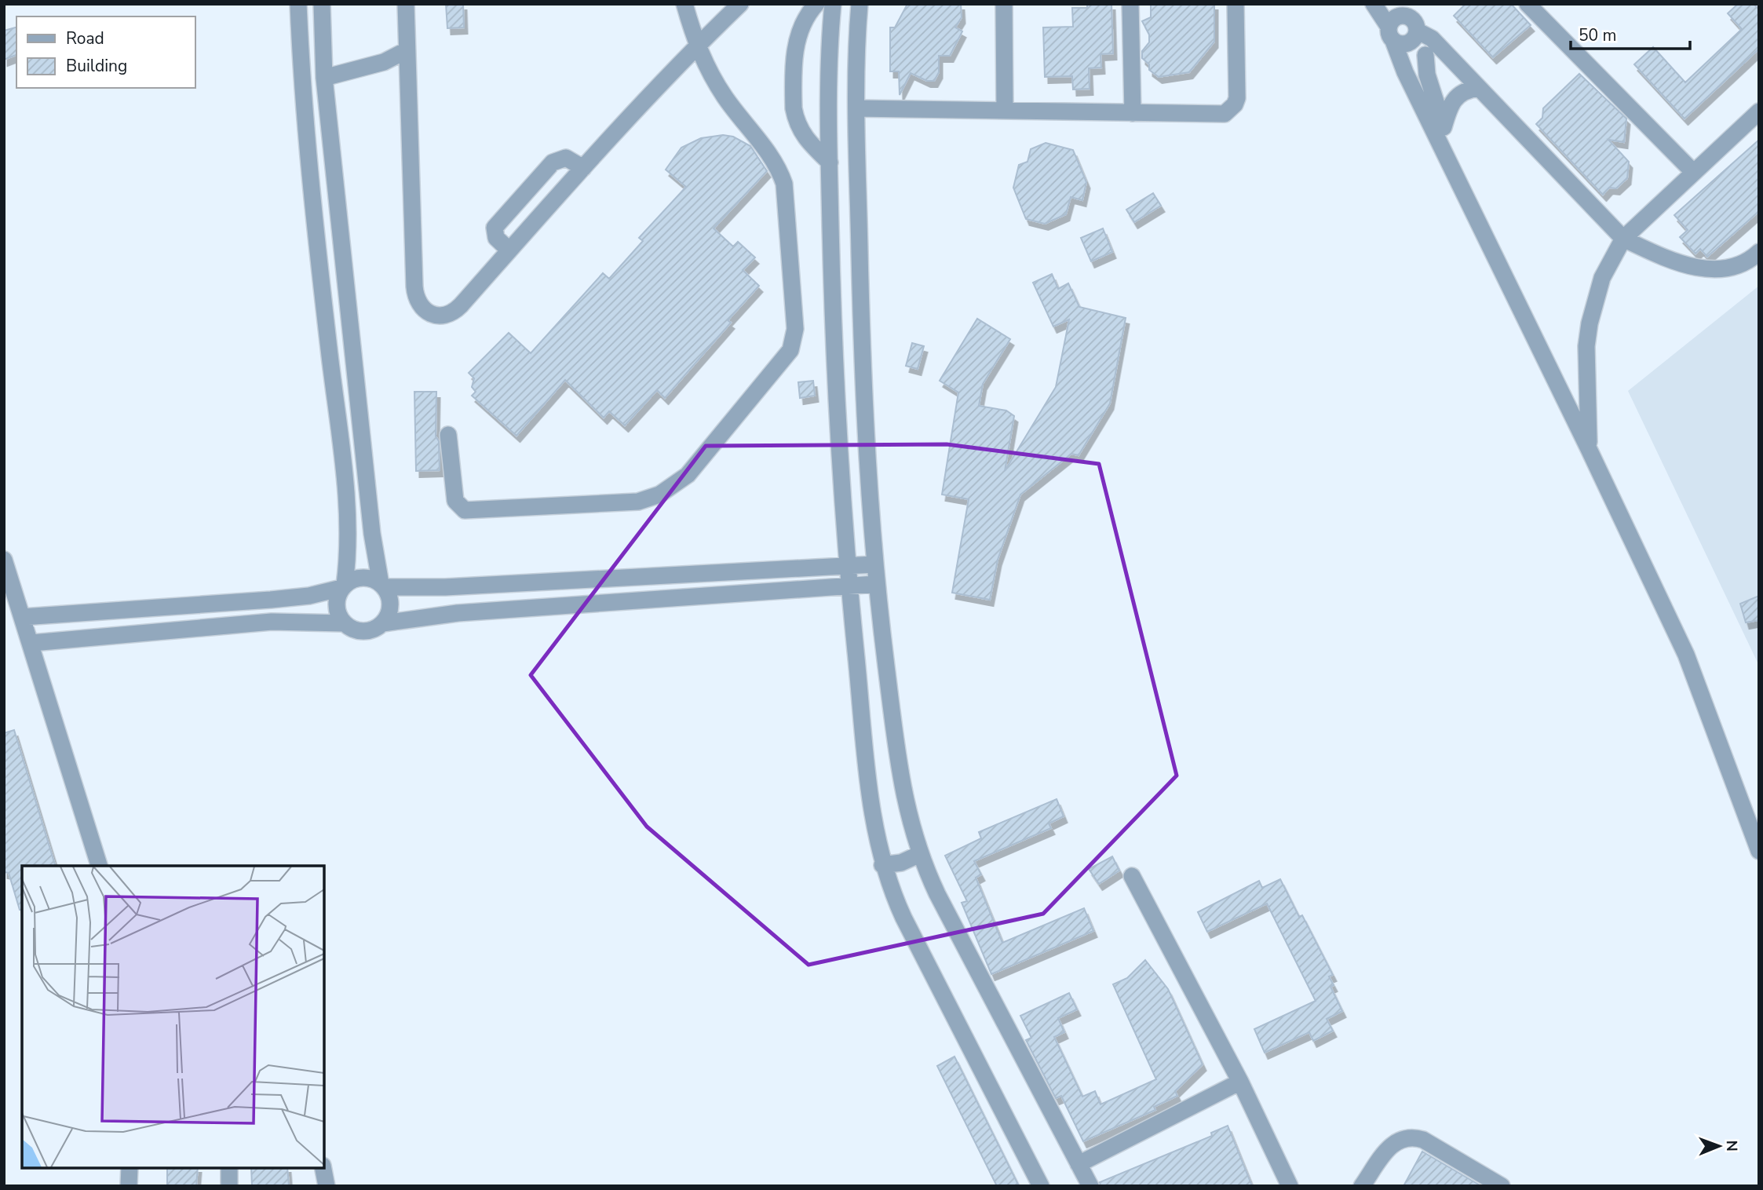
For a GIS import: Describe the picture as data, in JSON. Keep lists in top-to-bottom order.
{
  "legend": ["Road", "Building"],
  "scale_bar": "50 m",
  "north": "right"
}
